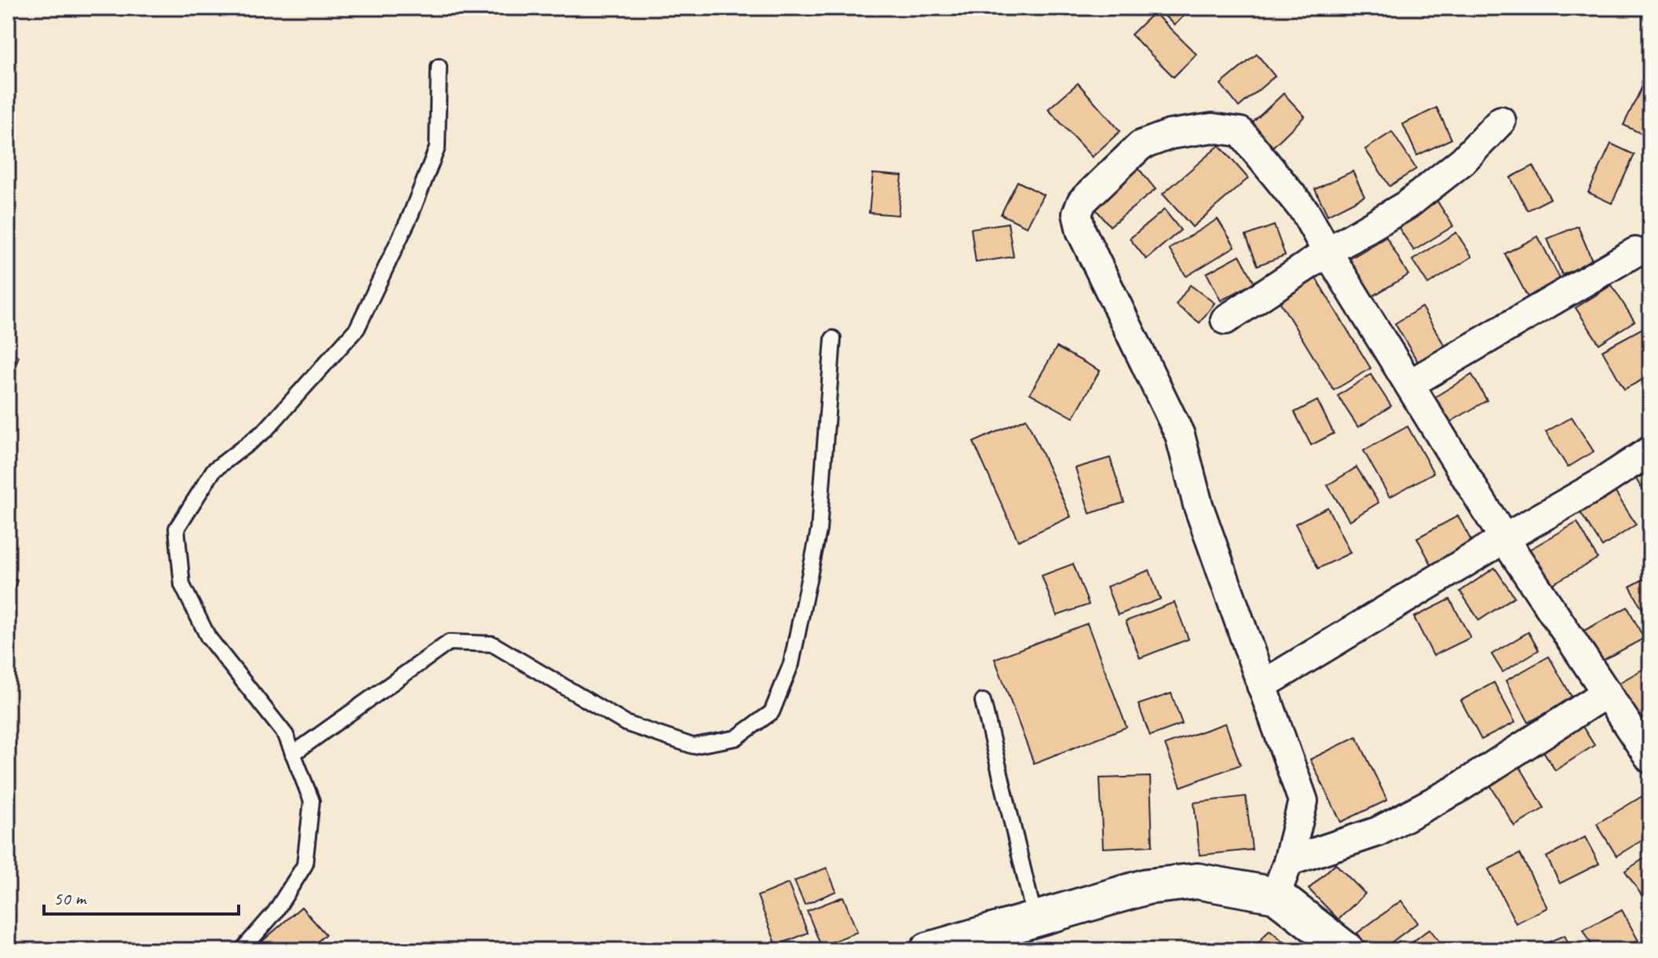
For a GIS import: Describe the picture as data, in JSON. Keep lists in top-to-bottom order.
{
  "scale_bar": "50 m"
}
